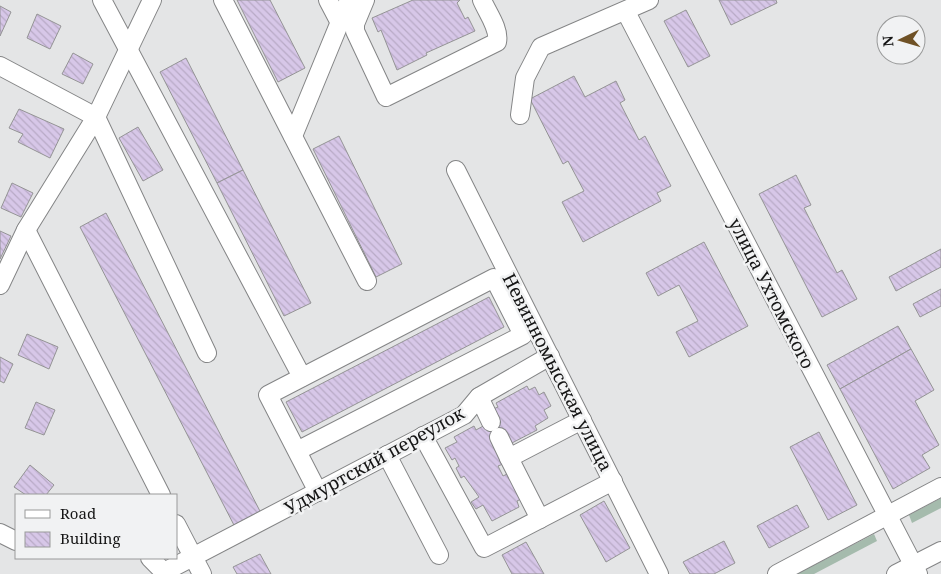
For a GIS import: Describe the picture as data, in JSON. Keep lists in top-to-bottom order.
{
  "streets": {
    "street": ["улица Ухтомского", "Невинномысская улица", "Удмуртский переулок"]
  },
  "crossings": [
    ["Невинномысская улица", "Удмуртский переулок"]
  ],
  "legend": ["Road", "Building"],
  "north": "left"
}
